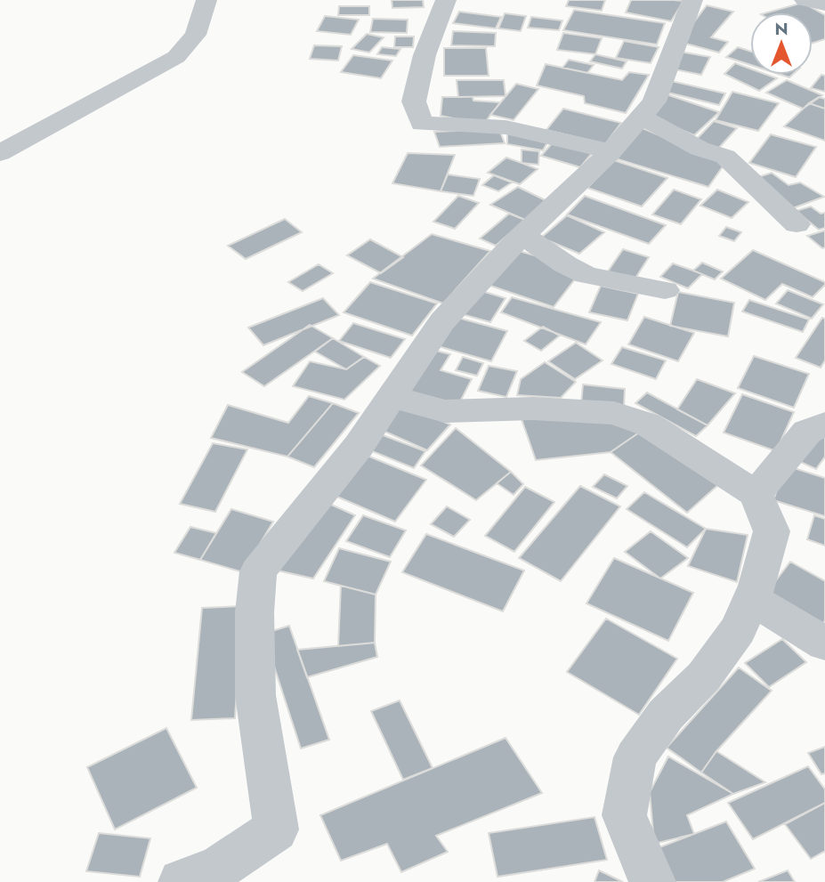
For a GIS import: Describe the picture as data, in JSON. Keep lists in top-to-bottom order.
{
  "north": "top"
}
